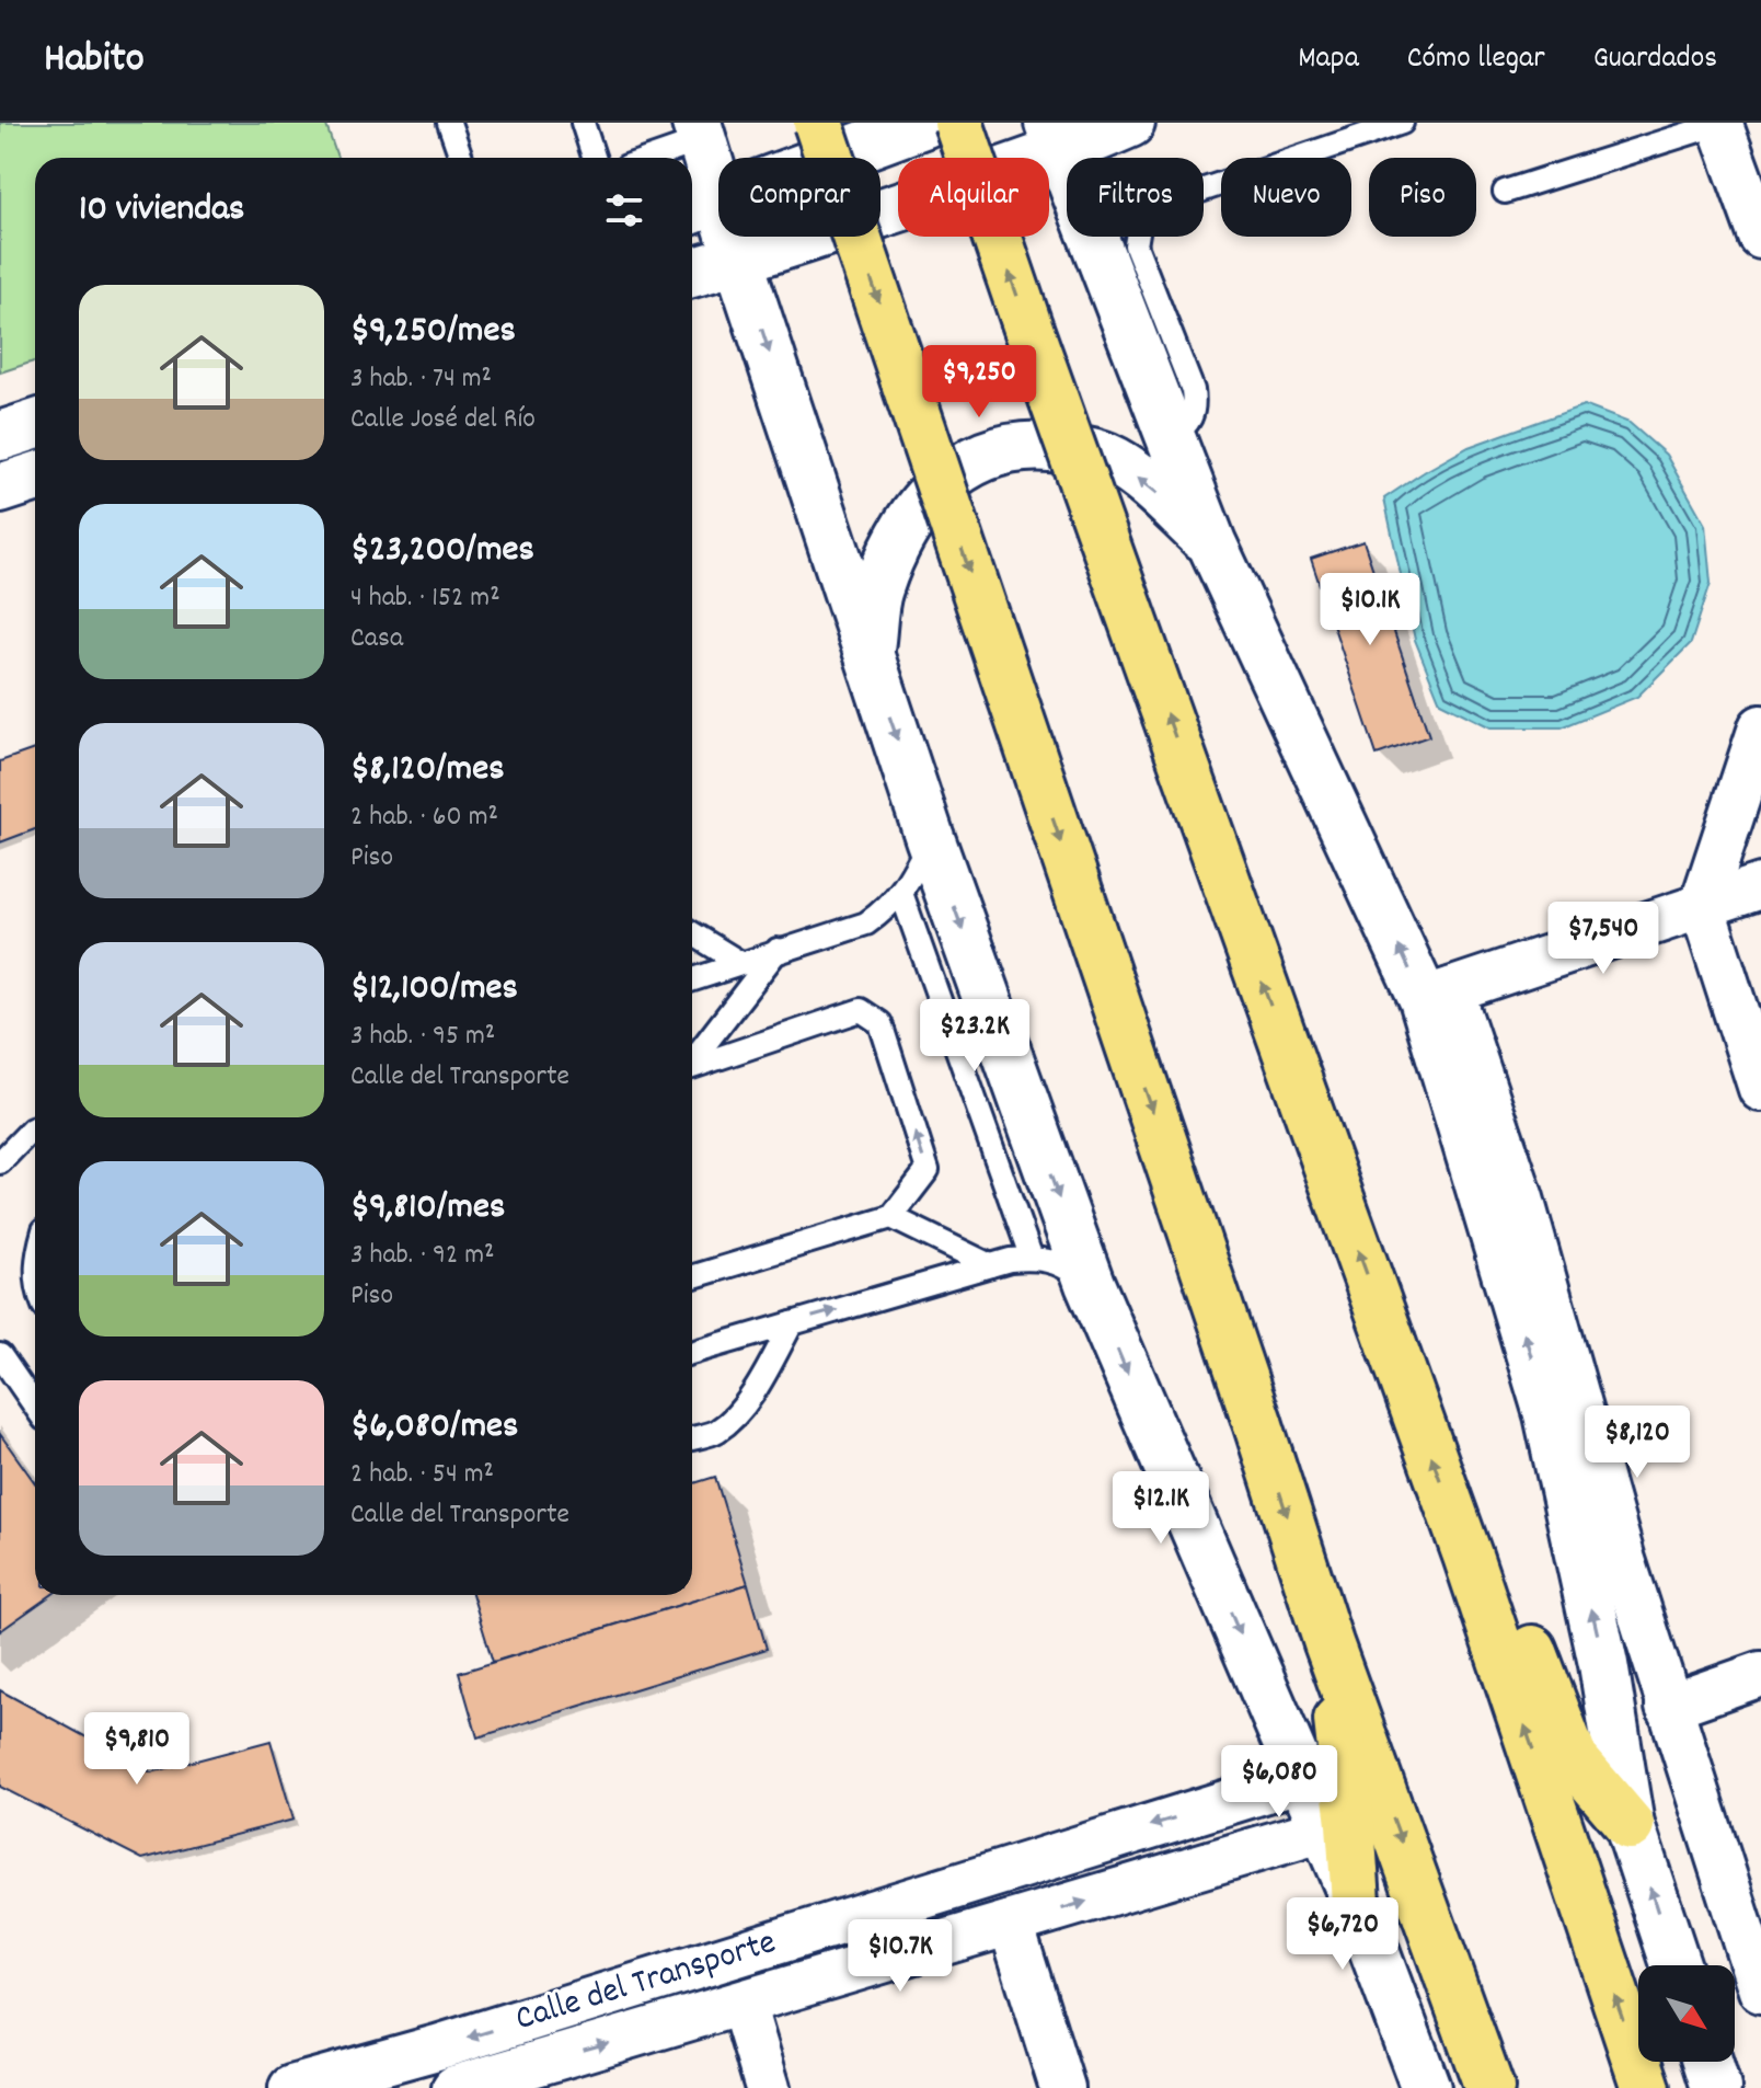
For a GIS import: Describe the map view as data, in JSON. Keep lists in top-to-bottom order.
{
  "streets": {
    "street": ["Calle del Transporte"]
  },
  "north": "bottom right",
  "page": {
    "header": "Habito",
    "nav": ["Mapa", "Cómo llegar", "Guardados"],
    "chip": [
      "Comprar",
      "Alquilar",
      "Filtros",
      "Nuevo",
      "Piso"
    ],
    "heading": "10 viviendas",
    "list": [
      {
        "name": "$9,250/mes",
        "note": "3 hab. · 74 m² · Calle José del Río"
      },
      {
        "name": "$23,200/mes",
        "note": "4 hab. · 152 m² · Casa"
      },
      {
        "name": "$8,120/mes",
        "note": "2 hab. · 60 m² · Piso"
      },
      {
        "name": "$12,100/mes",
        "note": "3 hab. · 95 m² · Calle del Transporte"
      },
      {
        "name": "$9,810/mes",
        "note": "3 hab. · 92 m² · Piso"
      },
      {
        "name": "$6,080/mes",
        "note": "2 hab. · 54 m² · Calle del Transporte"
      }
    ],
    "price": [
      "$9,250",
      "$10.1K",
      "$7,540",
      "$23.2K",
      "$8,120",
      "$12.1K",
      "$9,810",
      "$6,080",
      "$6,720",
      "$10.7K"
    ]
  }
}
